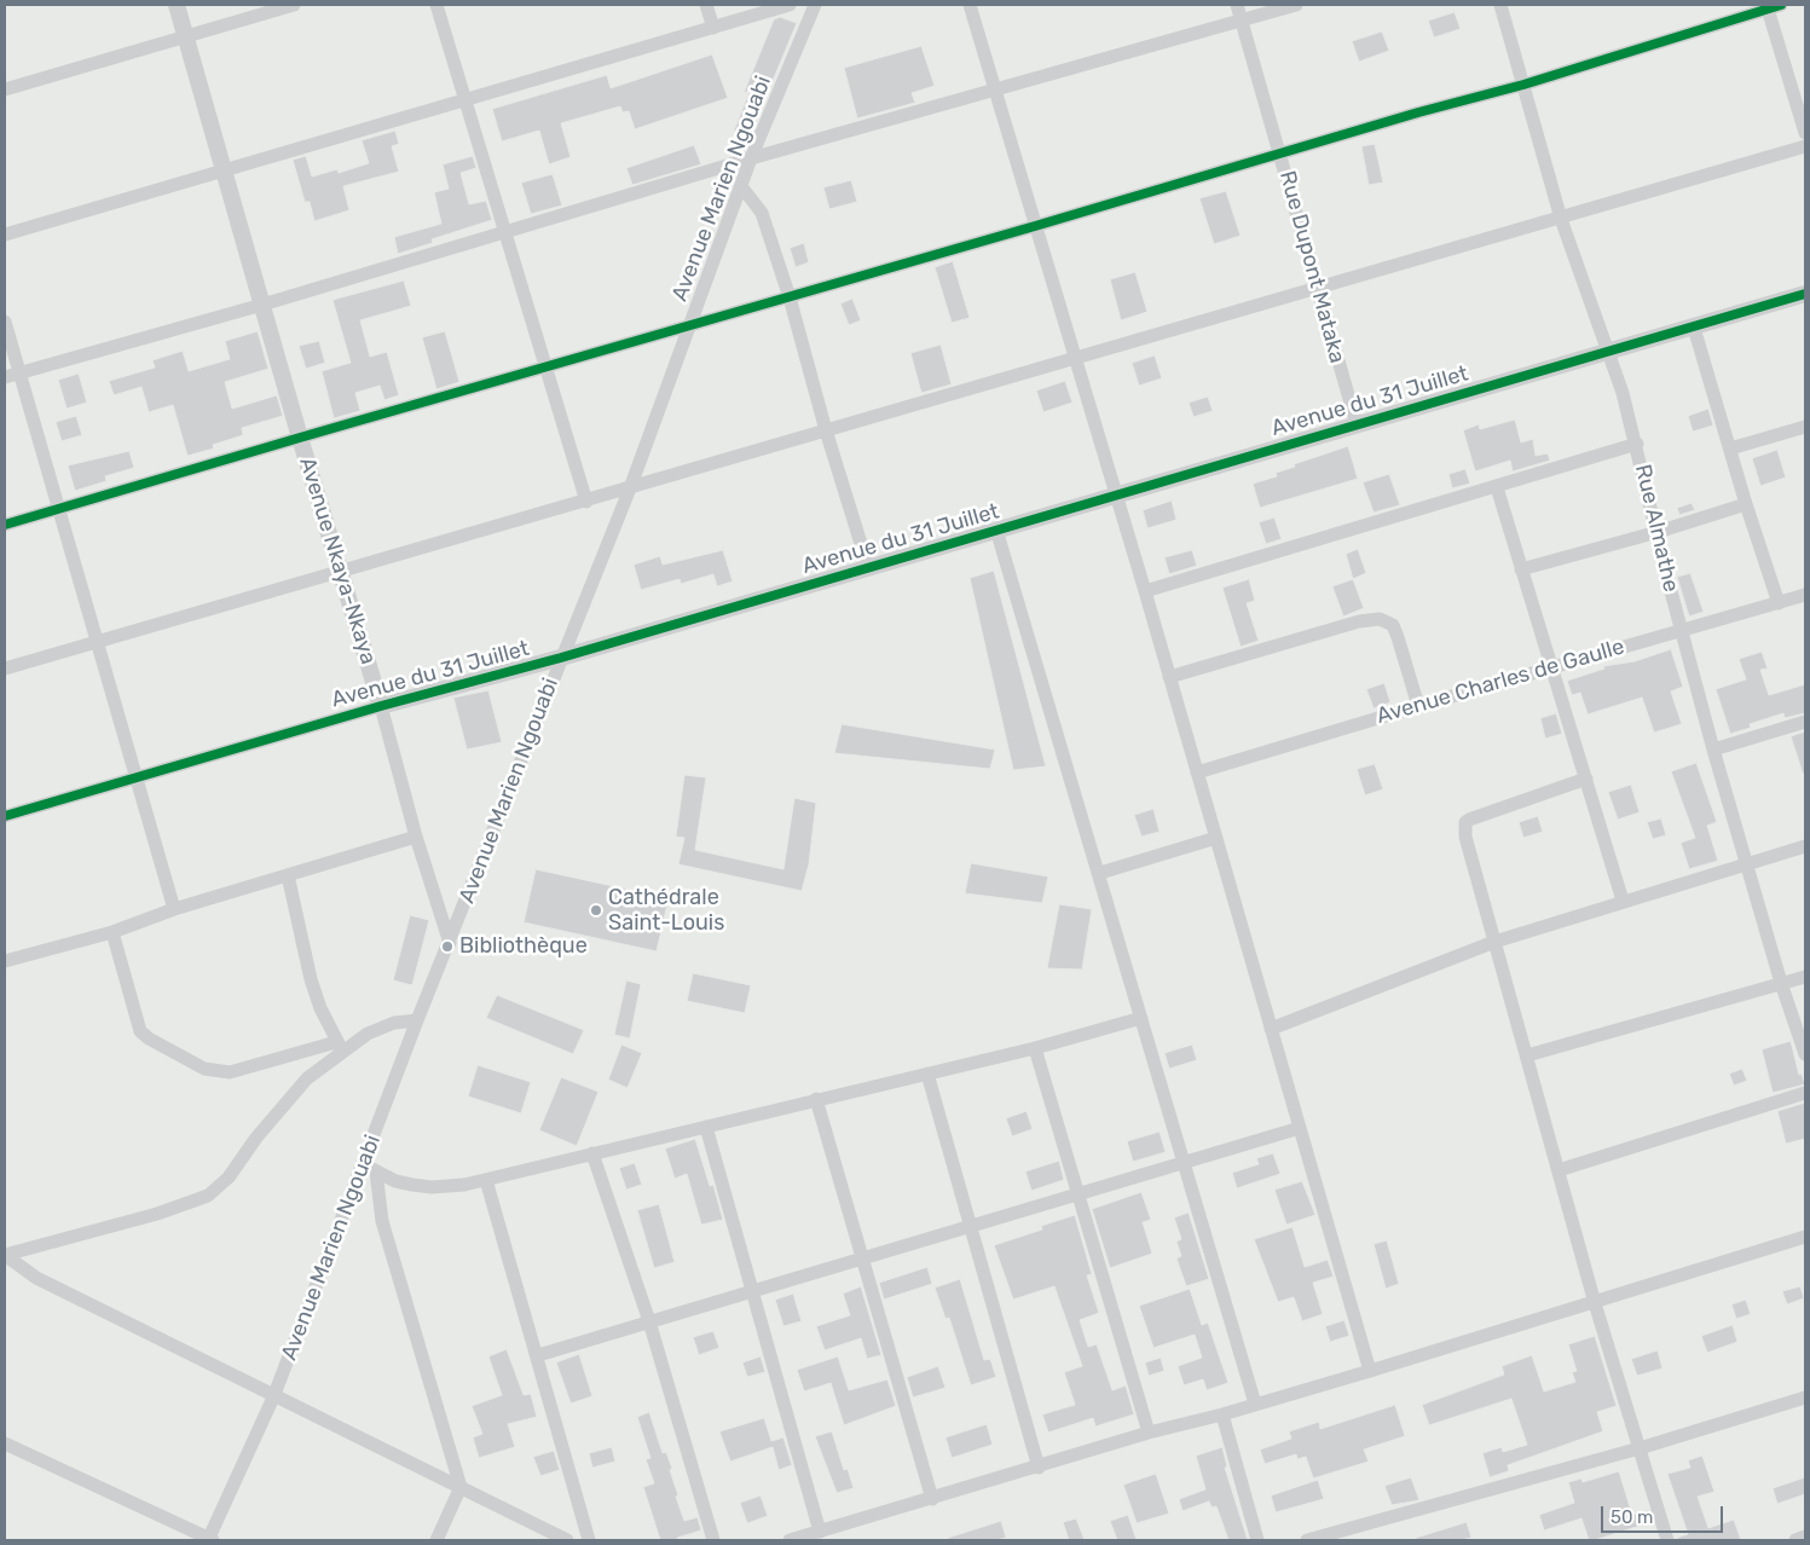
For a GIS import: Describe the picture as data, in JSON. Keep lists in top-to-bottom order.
{
  "streets": {
    "street": [
      "Avenue Marien Ngouabi",
      "Rue Dupont Mataka",
      "Avenue du 31 Juillet",
      "Rue Almathe",
      "Avenue Nkaya-Nkaya",
      "Avenue Charles de Gaulle"
    ]
  },
  "crossings": [
    ["Avenue Marien Ngouabi", "Avenue du 31 Juillet"],
    ["Avenue Marien Ngouabi", "Avenue Nkaya-Nkaya"],
    ["Rue Dupont Mataka", "Avenue du 31 Juillet"],
    ["Avenue du 31 Juillet", "Rue Almathe"],
    ["Avenue du 31 Juillet", "Avenue Nkaya-Nkaya"],
    ["Rue Almathe", "Avenue Charles de Gaulle"]
  ],
  "places": ["Cathédrale Saint-Louis", "Bibliothèque"],
  "scale_bar": "50 m"
}
